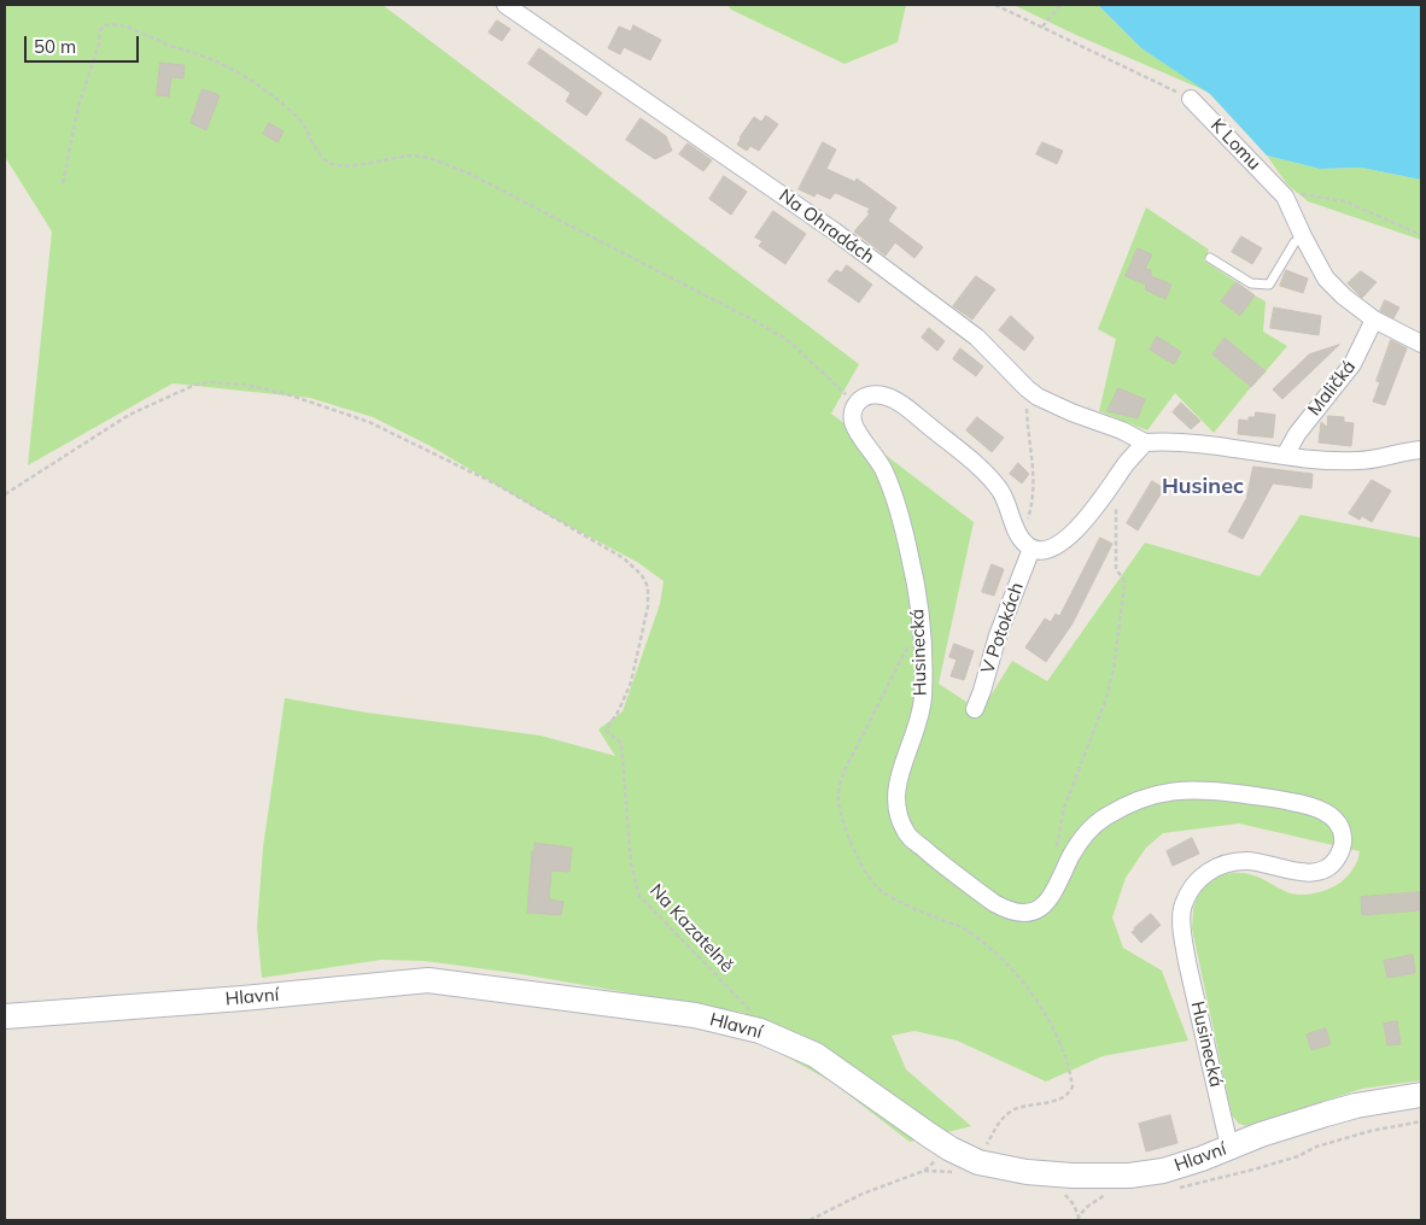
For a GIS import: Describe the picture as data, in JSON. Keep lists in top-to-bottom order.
{
  "streets": {
    "street": [
      "K Lomu",
      "Na Ohradách",
      "Maličká",
      "V Potokách",
      "Husinecká",
      "Hlavní"
    ],
    "path": ["Na Kazatelně"]
  },
  "crossings": [
    ["K Lomu", "Maličká"],
    ["Husinecká", "Hlavní"],
    ["Na Kazatelně", "Hlavní"]
  ],
  "districts": ["Husinec"],
  "scale_bar": "50 m"
}
